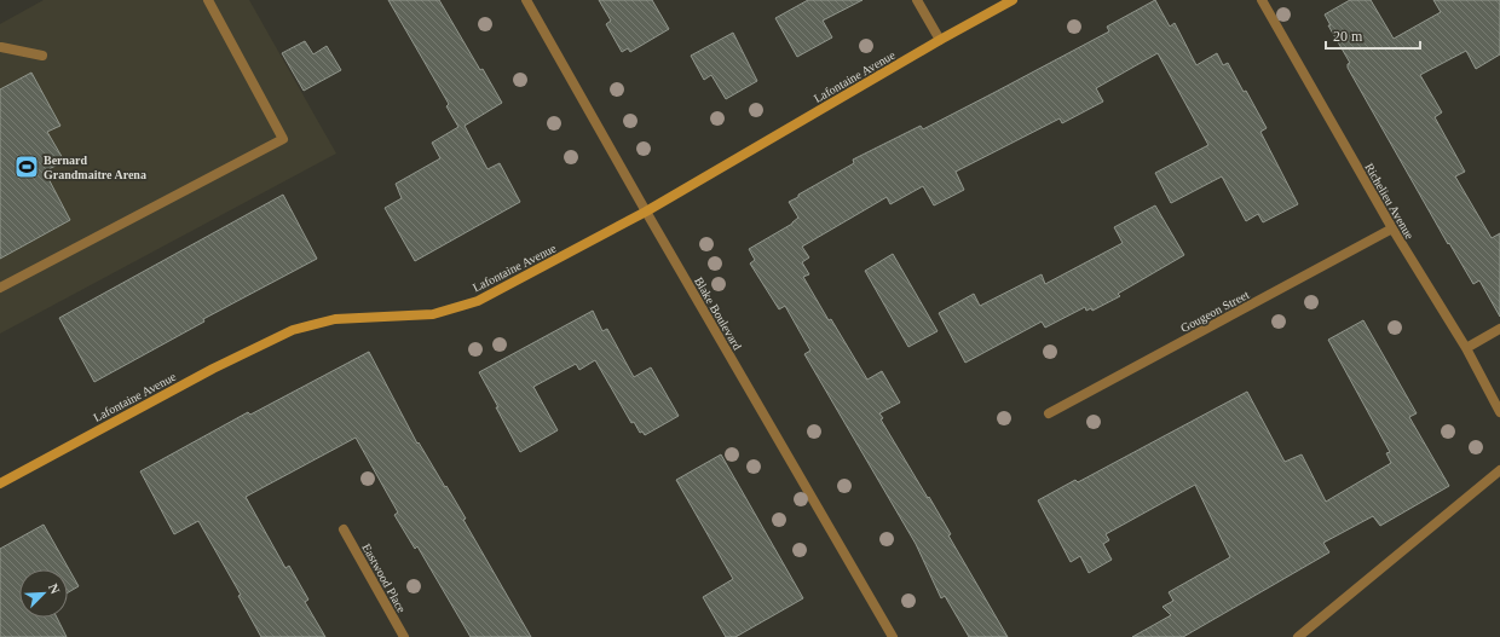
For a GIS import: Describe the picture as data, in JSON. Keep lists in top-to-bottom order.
{
  "streets": {
    "street": [
      "Lafontaine Avenue",
      "Richelieu Avenue",
      "Gougeon Street",
      "Blake Boulevard",
      "Eastwood Place"
    ]
  },
  "crossings": [
    ["Lafontaine Avenue", "Blake Boulevard"],
    ["Richelieu Avenue", "Gougeon Street"]
  ],
  "places": {
    "sports": ["Bernard Grandmaitre Arena"]
  },
  "scale_bar": "20 m",
  "north": "top right"
}
